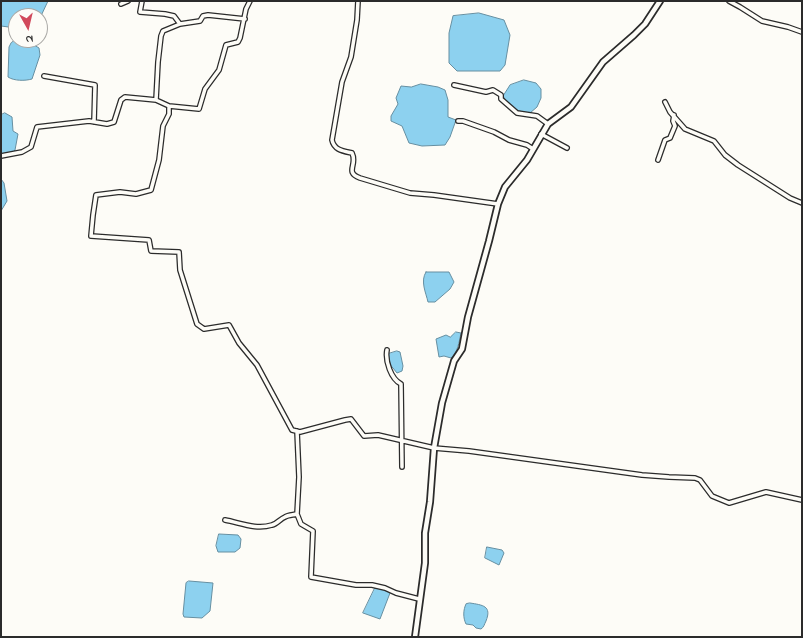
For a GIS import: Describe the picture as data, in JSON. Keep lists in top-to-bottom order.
{
  "north": "bottom"
}
